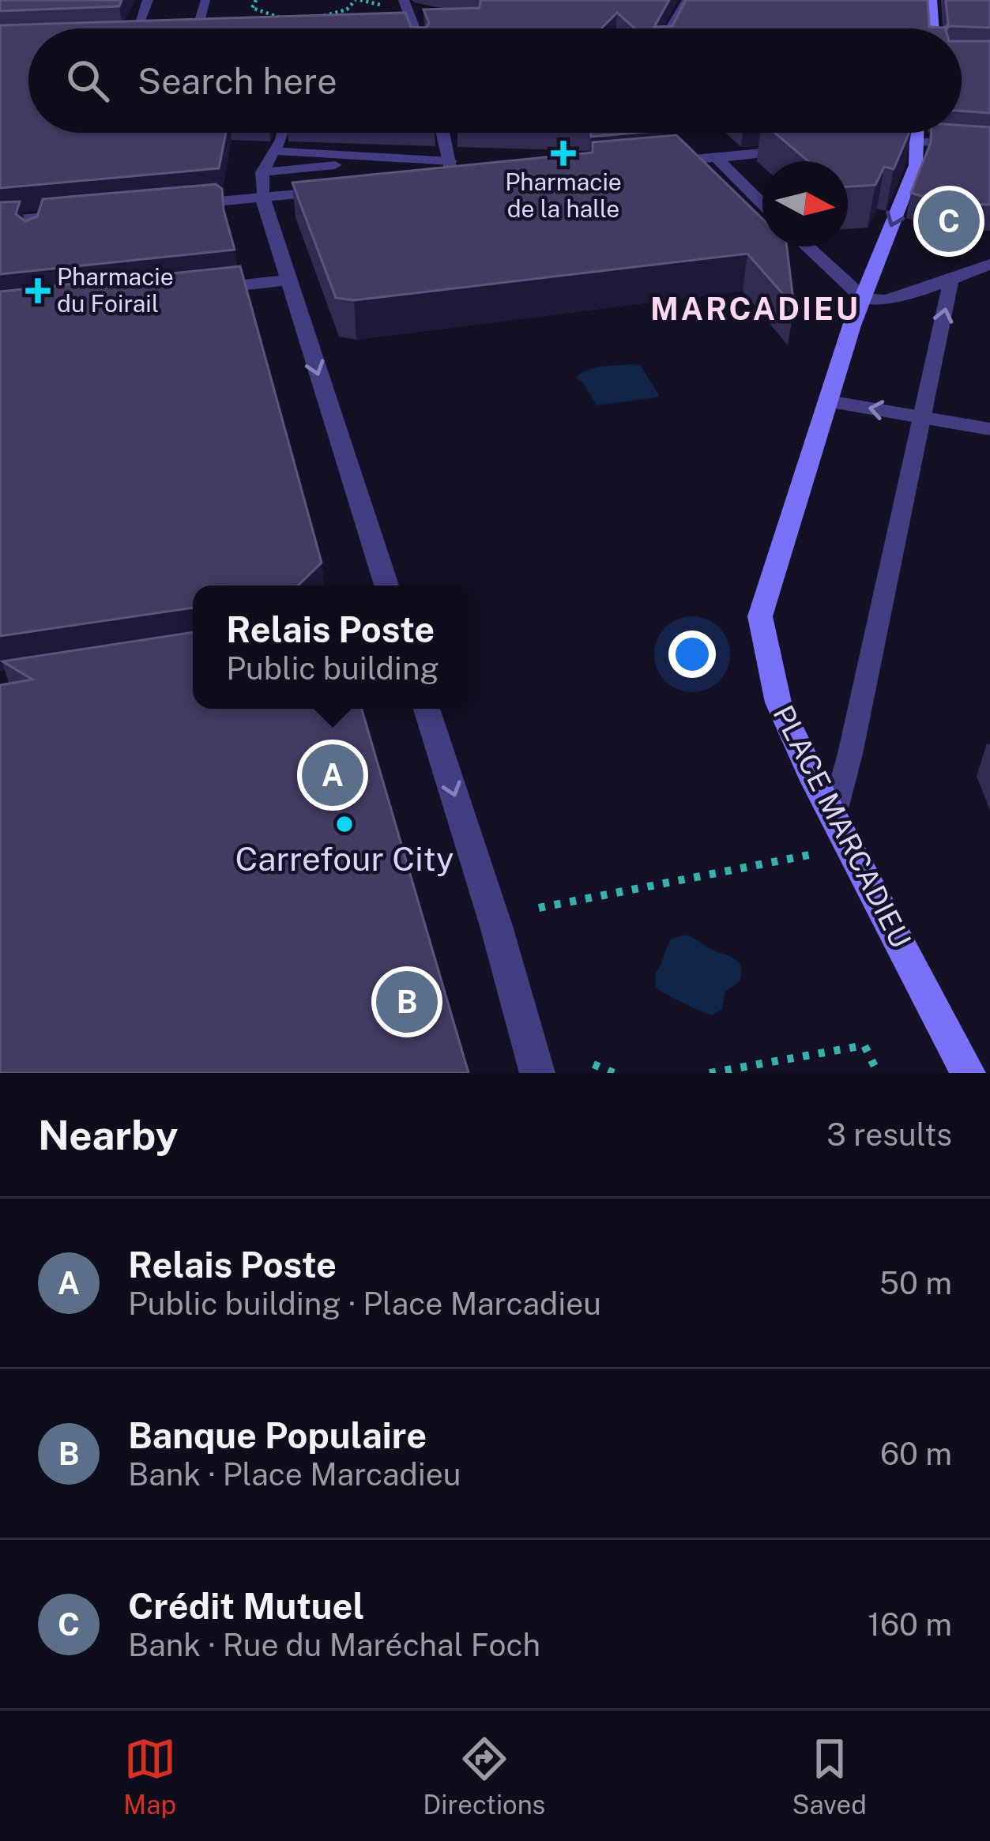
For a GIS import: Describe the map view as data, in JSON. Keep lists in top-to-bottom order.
{
  "streets": {
    "main road": ["PLACE MARCADIEU"]
  },
  "districts": ["MARCADIEU"],
  "places": {
    "health": ["Pharmacie de la halle", "Pharmacie du Foirail"],
    "other": ["Carrefour City"]
  },
  "north": "right",
  "page": {
    "search": "Search here",
    "pins": ["C", "A", "B"],
    "popup": ["Relais Poste", "Public building"],
    "heading": ["Nearby", "3 results"],
    "list": [
      {
        "mark": "A",
        "name": "Relais Poste",
        "note": "Public building · Place Marcadieu",
        "value": "50 m"
      },
      {
        "mark": "B",
        "name": "Banque Populaire",
        "note": "Bank · Place Marcadieu",
        "value": "60 m"
      },
      {
        "mark": "C",
        "name": "Crédit Mutuel",
        "note": "Bank · Rue du Maréchal Foch",
        "value": "160 m"
      }
    ],
    "nav": ["Map", "Directions", "Saved"]
  }
}
